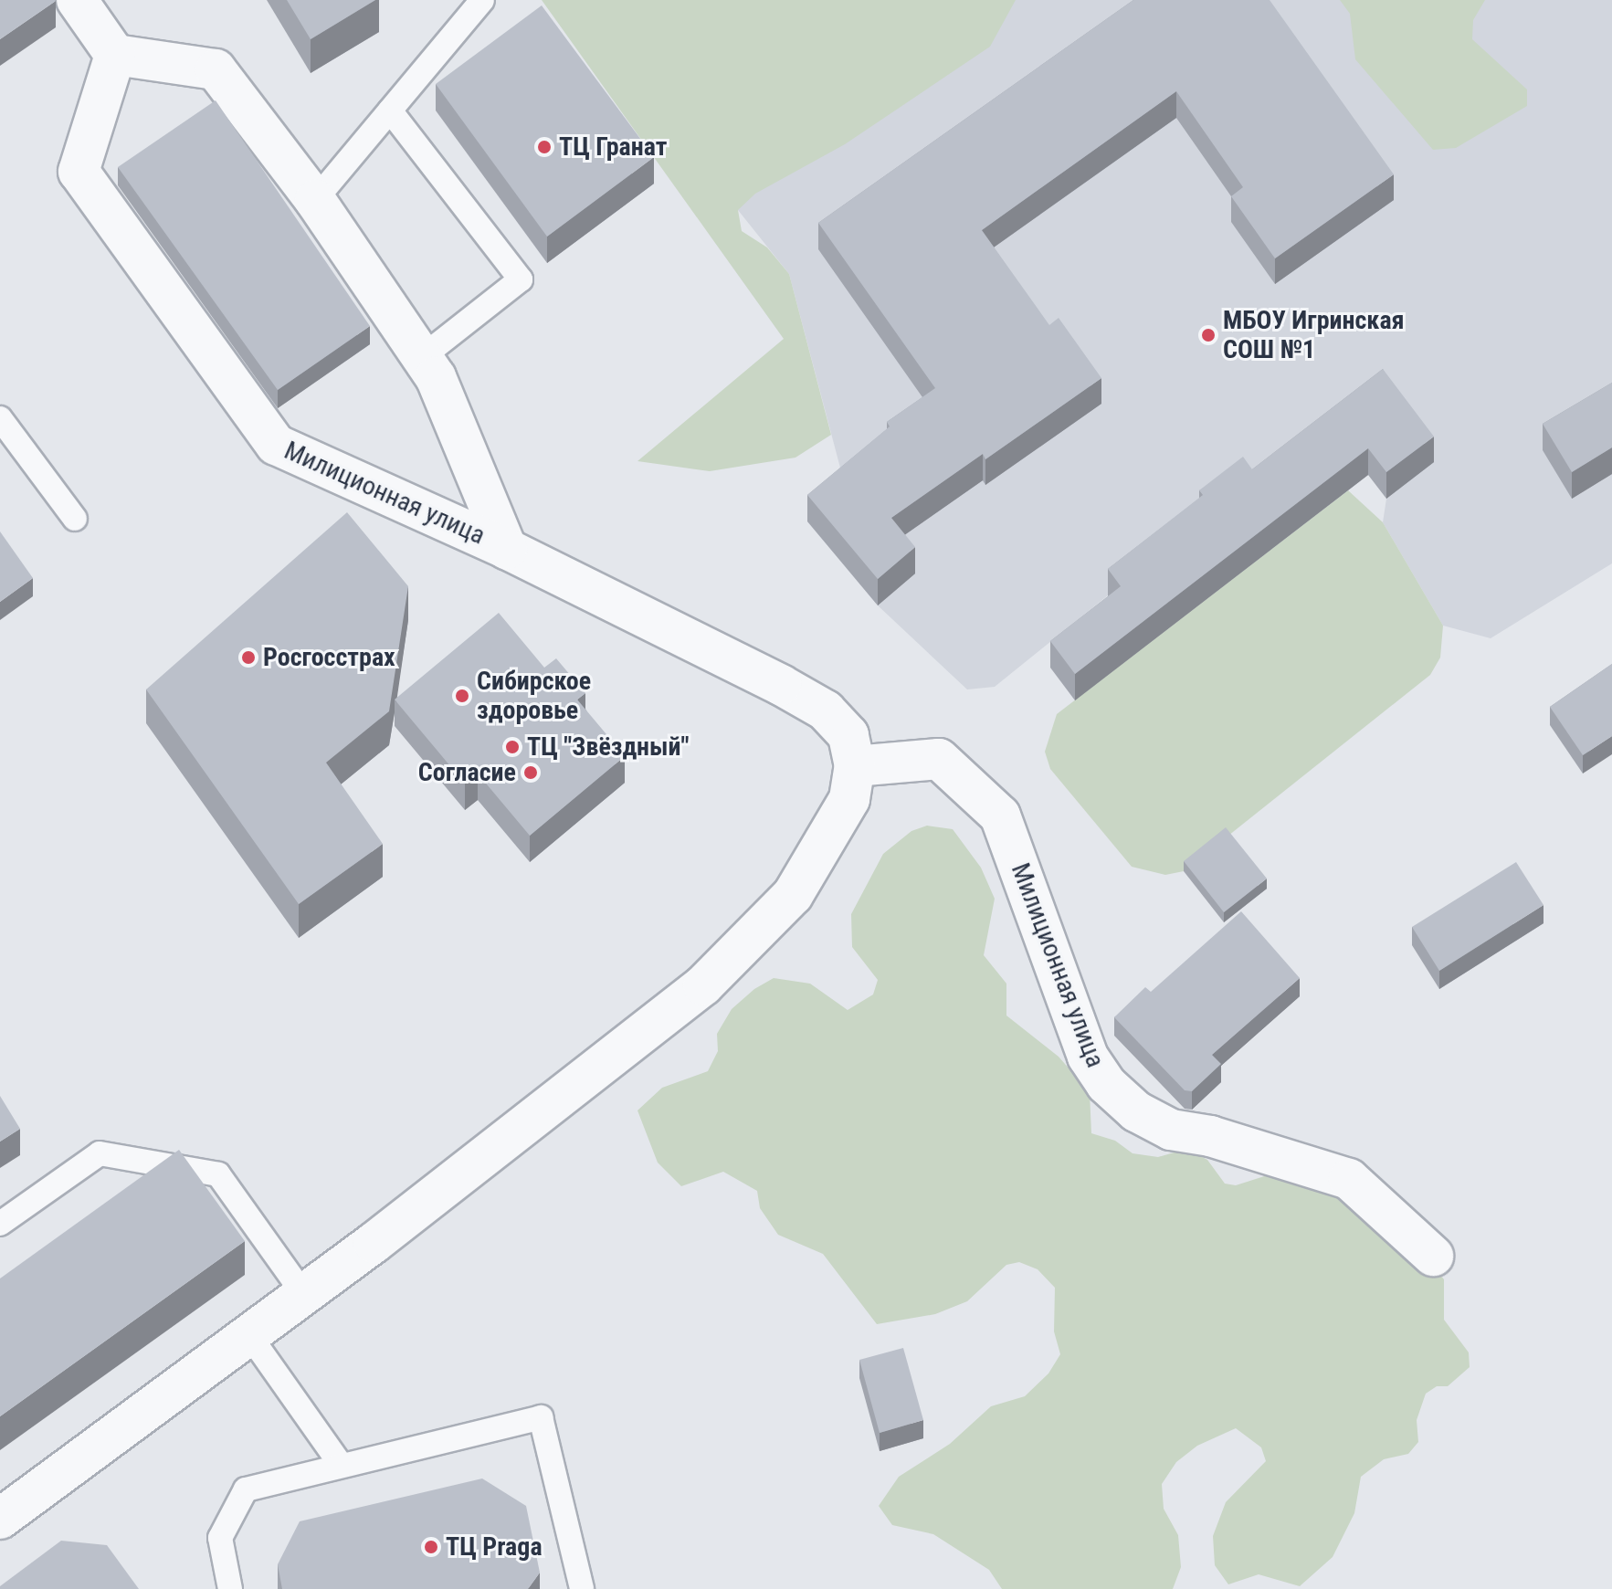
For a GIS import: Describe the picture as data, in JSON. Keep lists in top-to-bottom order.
{
  "streets": {
    "street": ["Милиционная улица"]
  },
  "places": [
    "ТЦ Гранат",
    "МБОУ Игринская СОШ №1",
    "Росгосстрах",
    "Сибирское здоровье",
    "ТЦ \"Звёздный\"",
    "Согласие",
    "ТЦ Praga"
  ]
}
